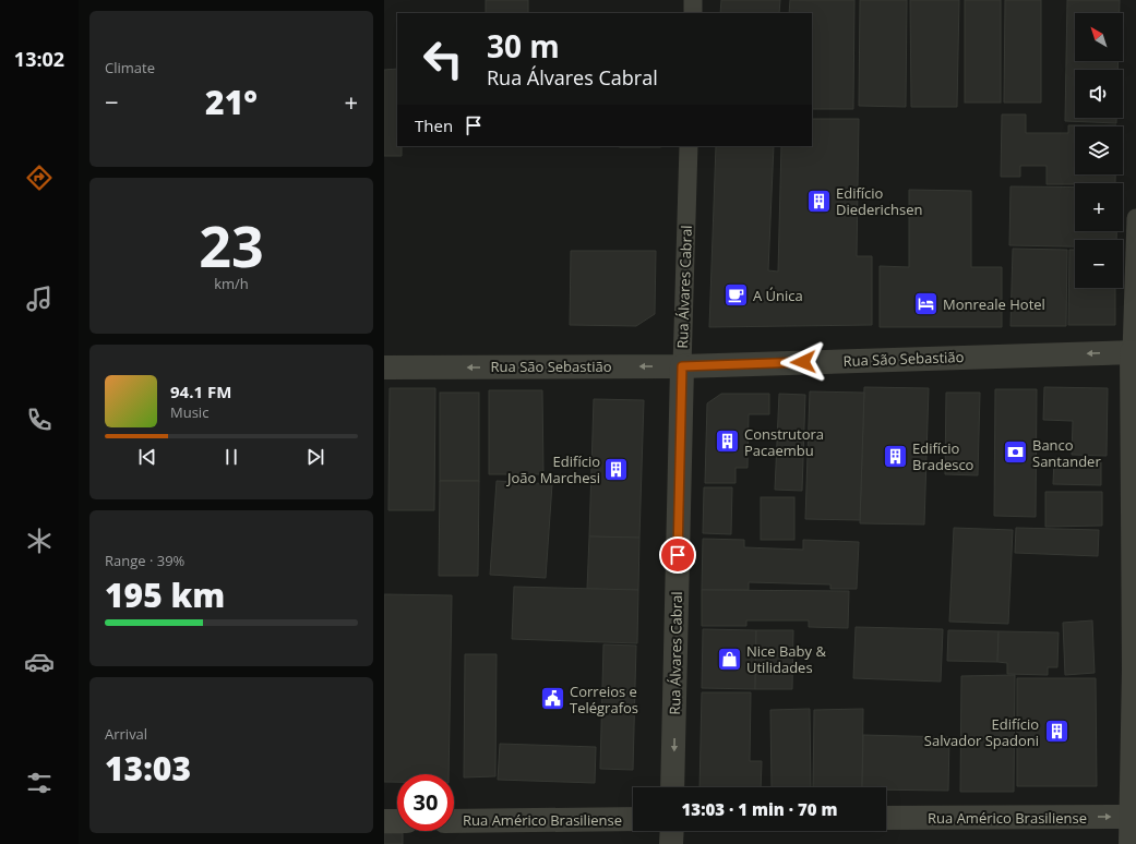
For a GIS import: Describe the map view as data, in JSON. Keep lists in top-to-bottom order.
{
  "streets": {
    "street": ["Rua Álvares Cabral", "Rua São Sebastião", "Rua Américo Brasiliense"]
  },
  "crossings": [
    ["Rua Álvares Cabral", "Rua São Sebastião"]
  ],
  "one_way": ["Rua Álvares Cabral", "Rua São Sebastião", "Rua Américo Brasiliense"],
  "places": {
    "building": [
      "Edifício Diederichsen",
      "Construtora Pacaembu",
      "Edifício Bradesco",
      "Edifício João Marchesi",
      "Edifício Salvador Spadoni"
    ],
    "cafe": ["A Única"],
    "hotel": ["Monreale Hotel"],
    "bank": ["Banco Santander"],
    "shop": ["Nice Baby & Utilidades"],
    "public building": ["Correios e Telégrafos"]
  },
  "north": "top left",
  "page": {
    "tabs": "13:02",
    "tile": [
      "Climate",
      ["23", "km/h"],
      ["Range · 39%", "195 km"],
      ["Arrival", "13:03"]
    ],
    "map_buttons": ["+", "−"],
    "turn": ["30 m", "Rua Álvares Cabral"],
    "heat": ["−", "21°", "+"],
    "then": "Then",
    "song": ["94.1 FM", "Music"],
    "limit": "30",
    "trip": "13:03 · 1 min · 70 m"
  }
}
